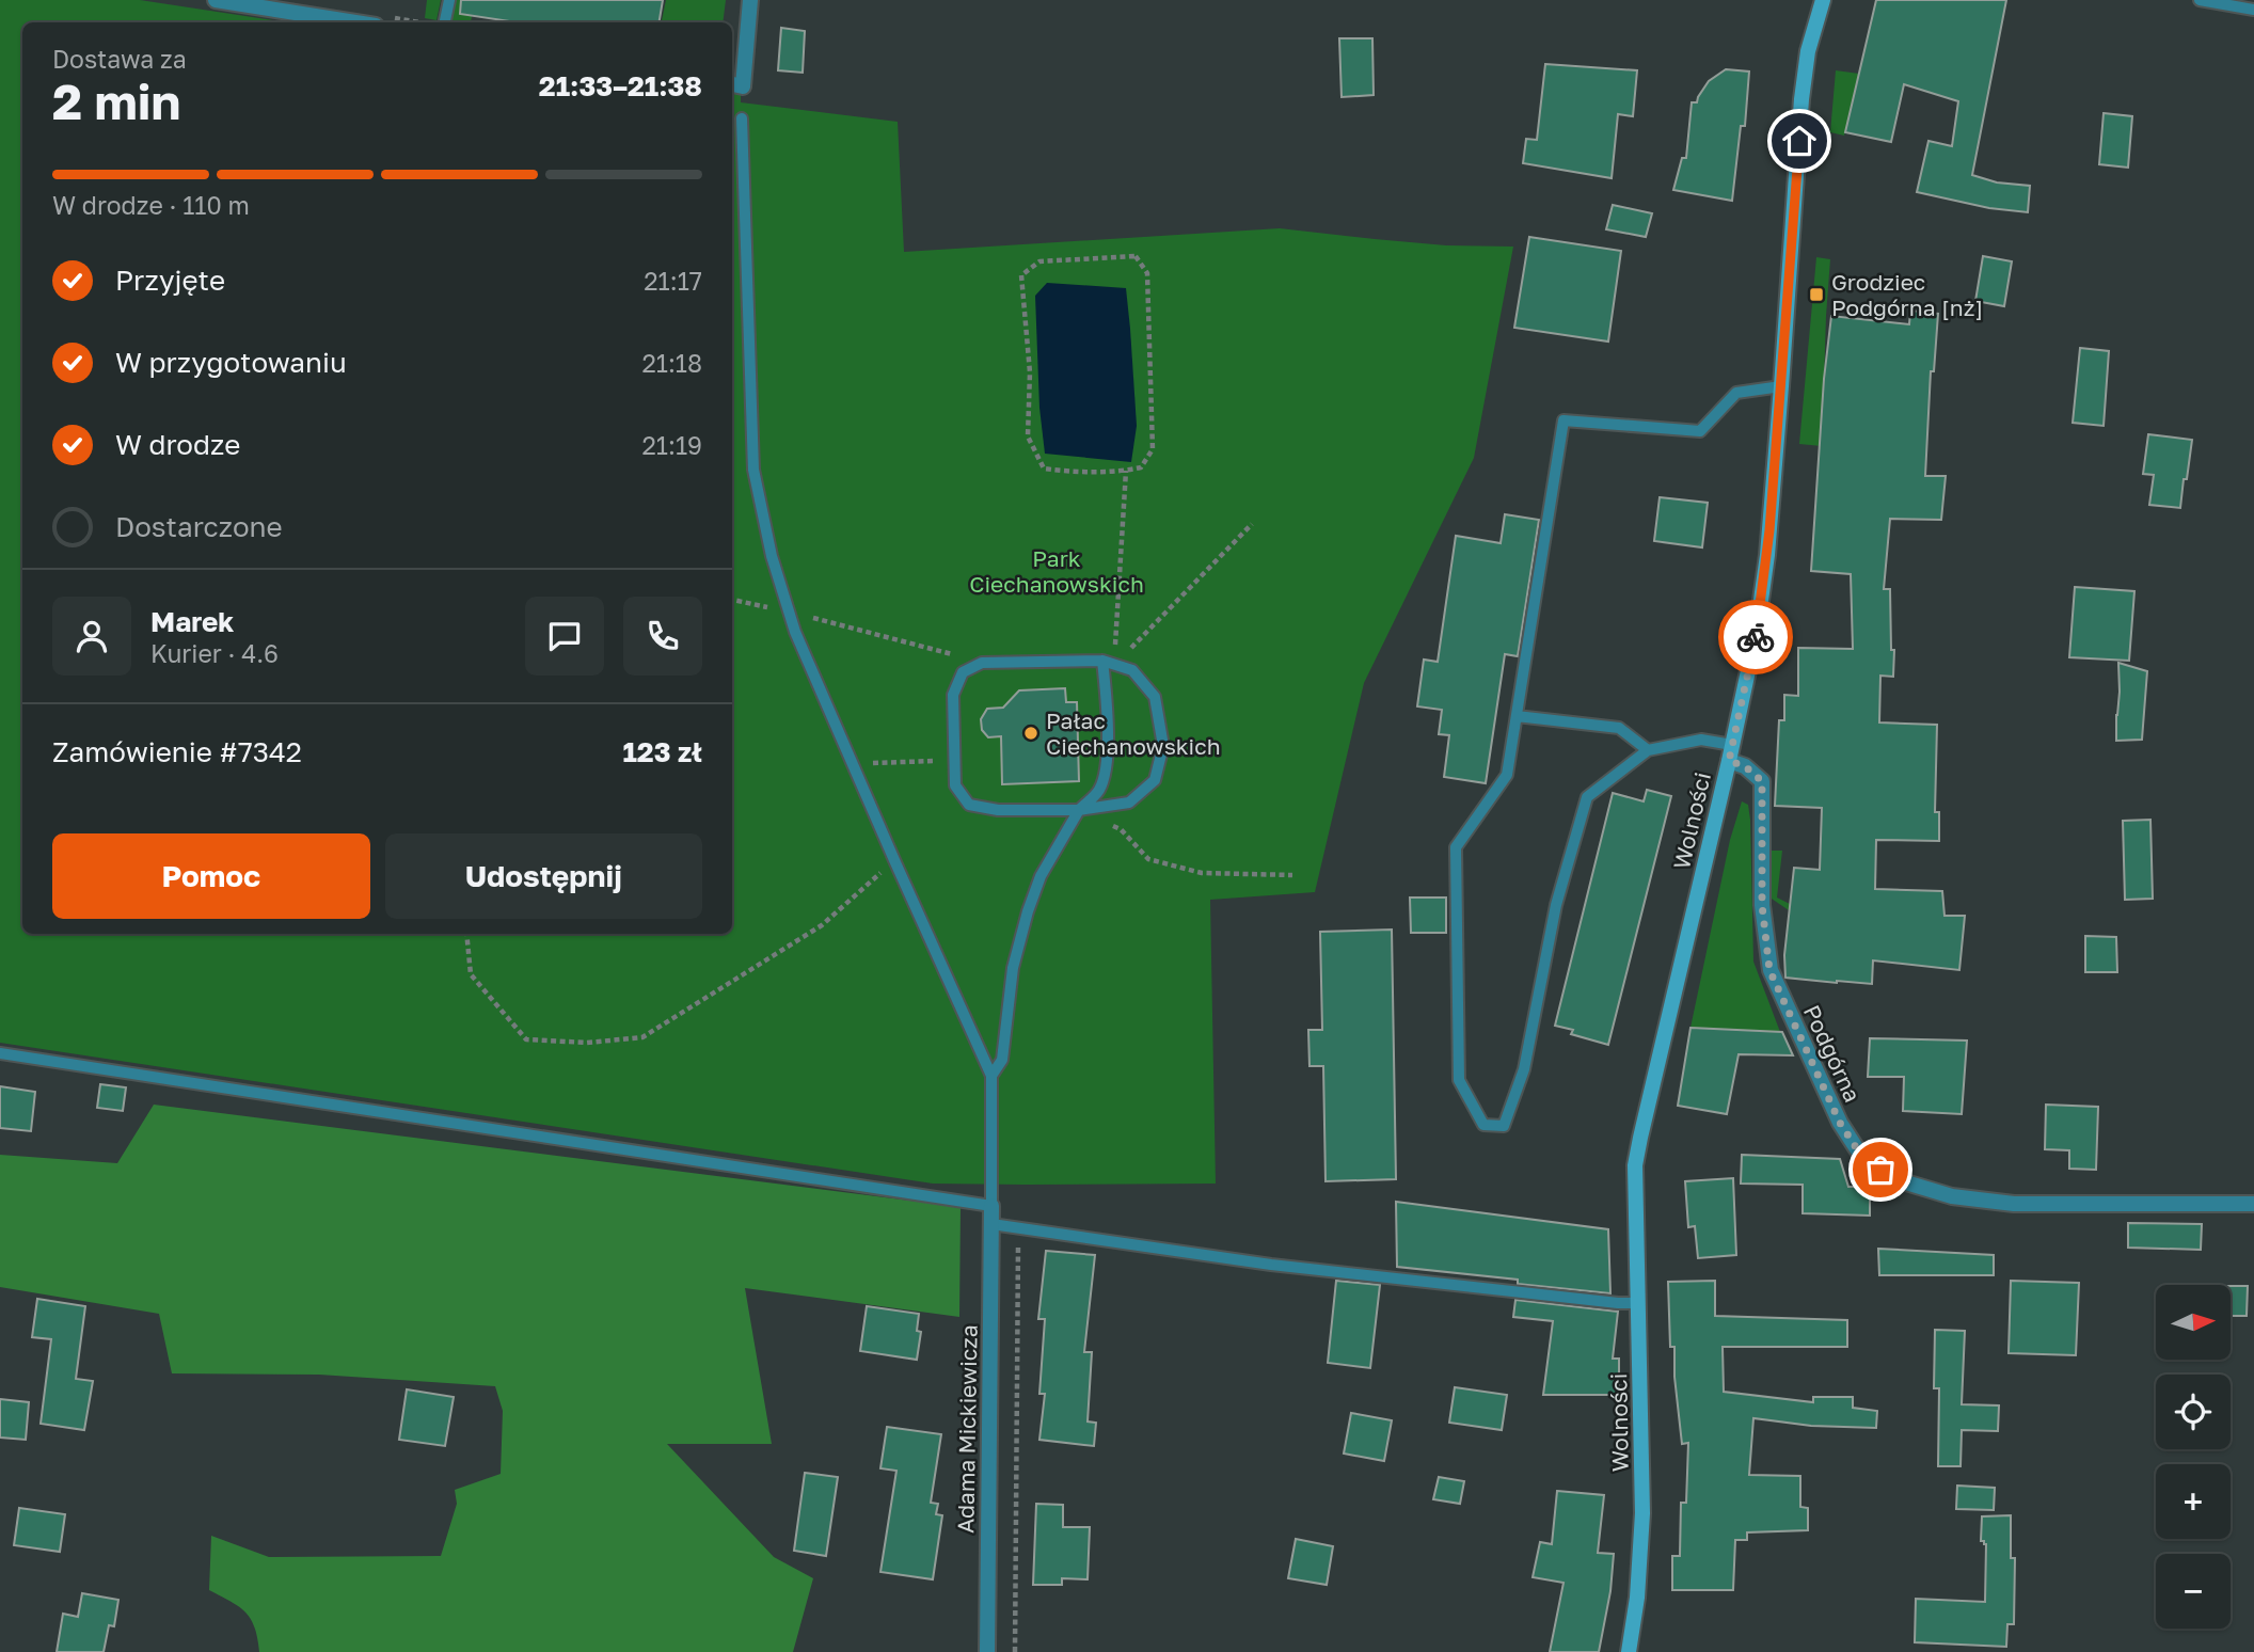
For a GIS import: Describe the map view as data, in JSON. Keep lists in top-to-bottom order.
{
  "streets": {
    "street": ["Wolności", "Podgórna", "Adama Mickiewicza"]
  },
  "crossings": [
    ["Wolności", "Podgórna"]
  ],
  "parks": ["Park Ciechanowskich"],
  "places": {
    "transit": ["Grodziec Podgórna [nż]"],
    "other": ["Pałac Ciechanowskich"]
  },
  "north": "right",
  "page": {
    "heading": ["2 min", "Dostawa za", "21:33–21:38"],
    "panel": [
      "Marek",
      "Kurier · 4.6",
      "Zamówienie #7342",
      "123 zł"
    ],
    "bar": "W drodze · 110 m",
    "list": [
      ["Przyjęte", "21:17"],
      ["W przygotowaniu", "21:18"],
      ["W drodze", "21:19"],
      "Dostarczone"
    ],
    "buttons": ["Pomoc", "Udostępnij"],
    "map_buttons": ["+", "−"]
  }
}
